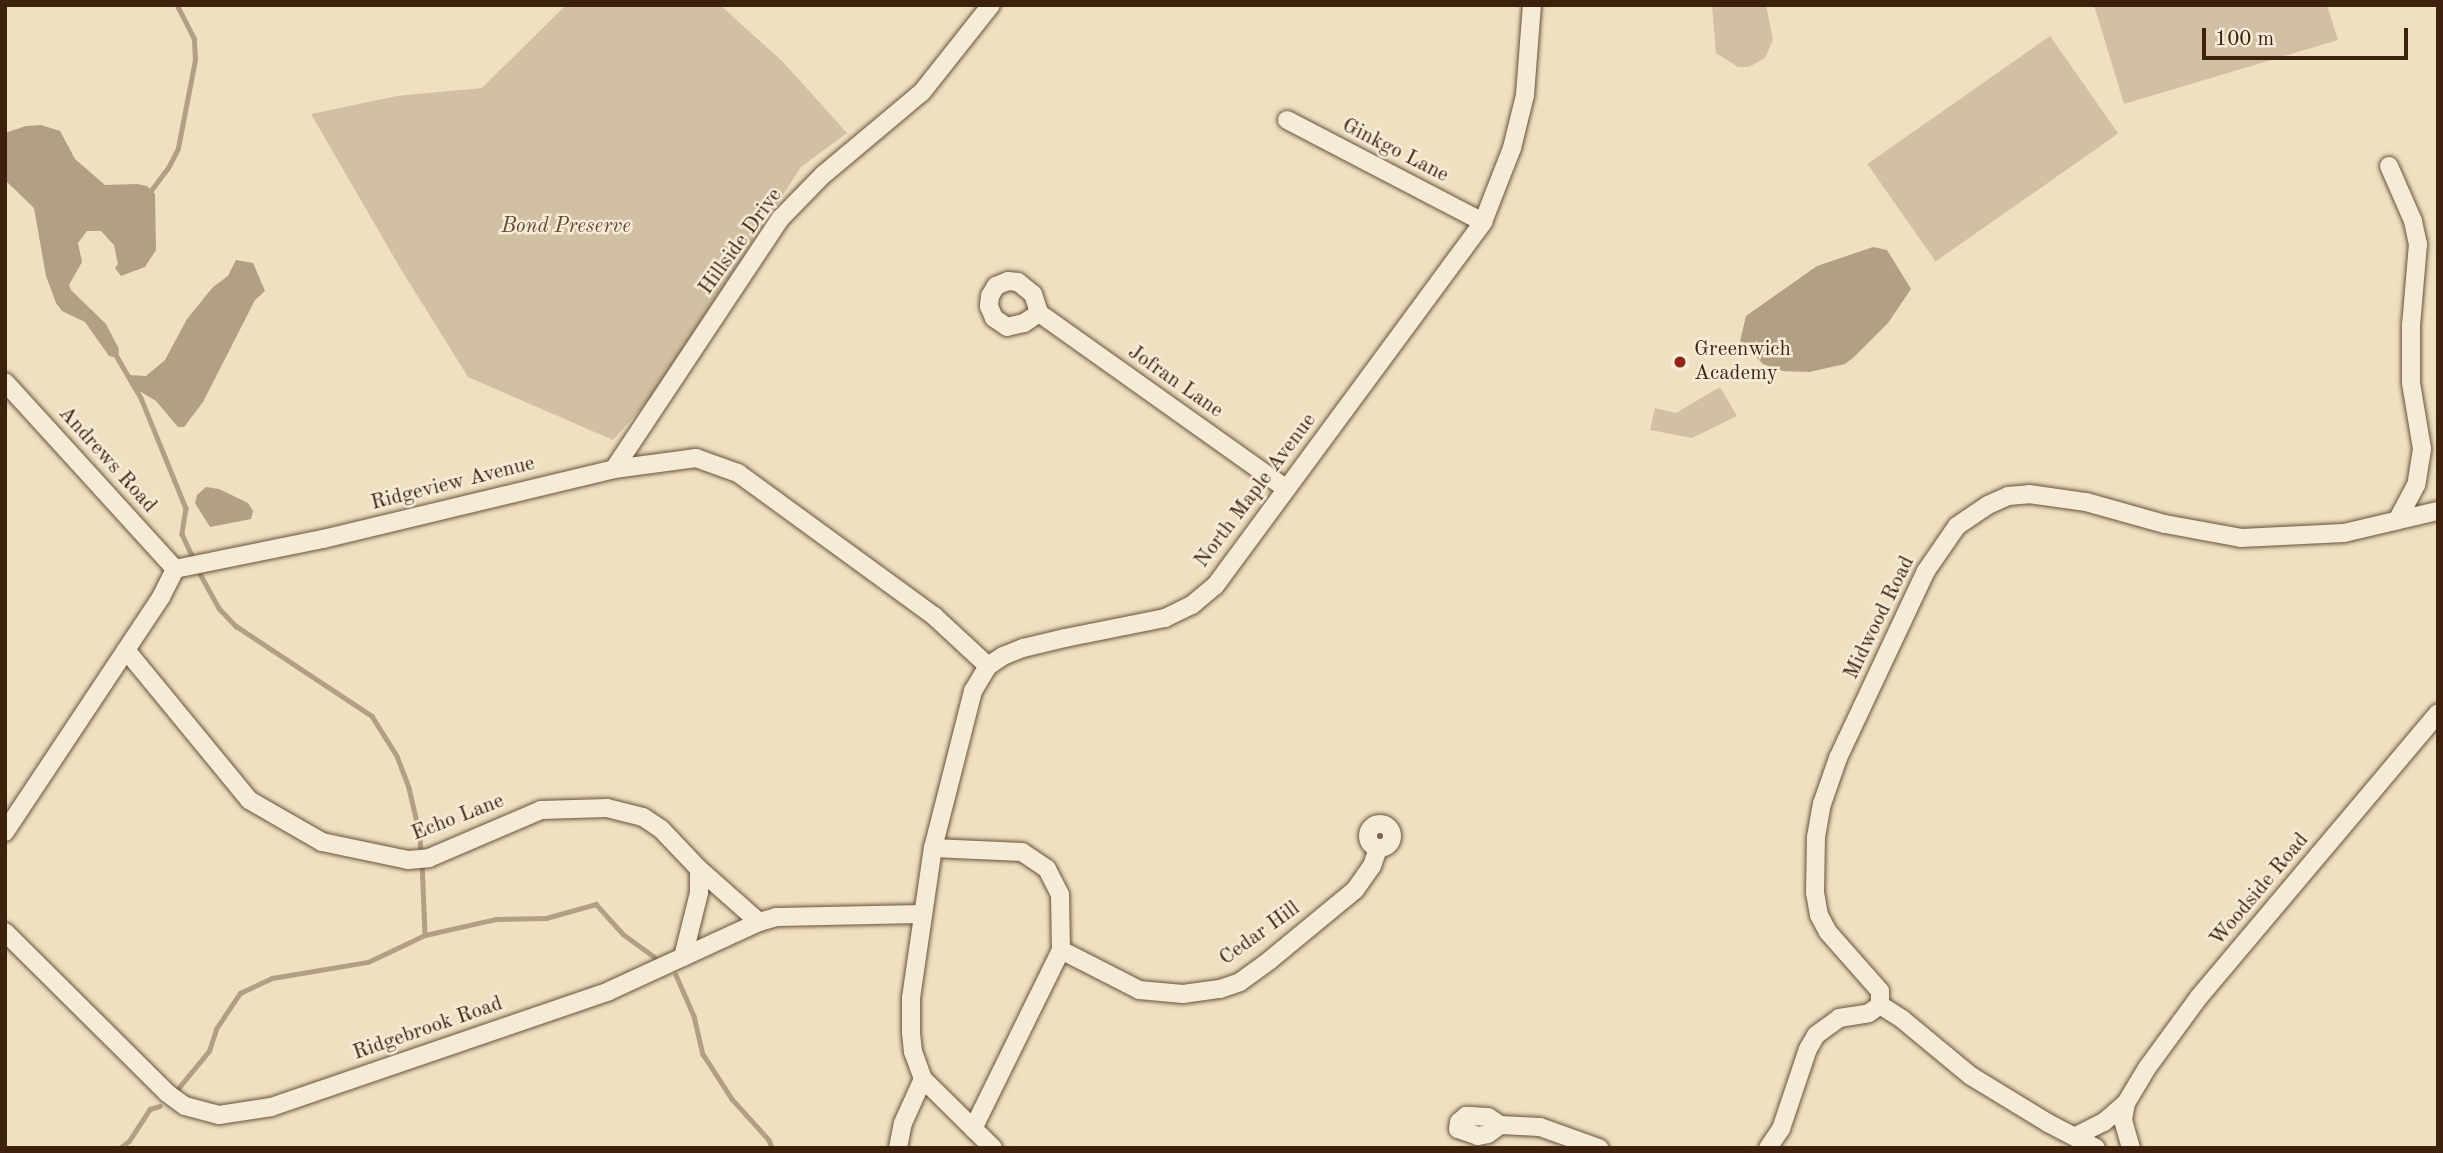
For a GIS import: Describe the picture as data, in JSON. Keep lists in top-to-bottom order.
{
  "streets": {
    "street": [
      "Ginkgo Lane",
      "Hillside Drive",
      "Jofran Lane",
      "Andrews Road",
      "Ridgeview Avenue",
      "North Maple Avenue",
      "Midwood Road",
      "Echo Lane",
      "Woodside Road",
      "Cedar Hill",
      "Ridgebrook Road"
    ]
  },
  "crossings": [
    ["Ginkgo Lane", "North Maple Avenue"],
    ["Hillside Drive", "Ridgeview Avenue"],
    ["Jofran Lane", "North Maple Avenue"],
    ["Andrews Road", "Ridgeview Avenue"],
    ["Ridgeview Avenue", "North Maple Avenue"],
    ["Echo Lane", "Ridgebrook Road"]
  ],
  "parks": ["Bond Preserve"],
  "places": ["Greenwich Academy"],
  "scale_bar": "100 m"
}
